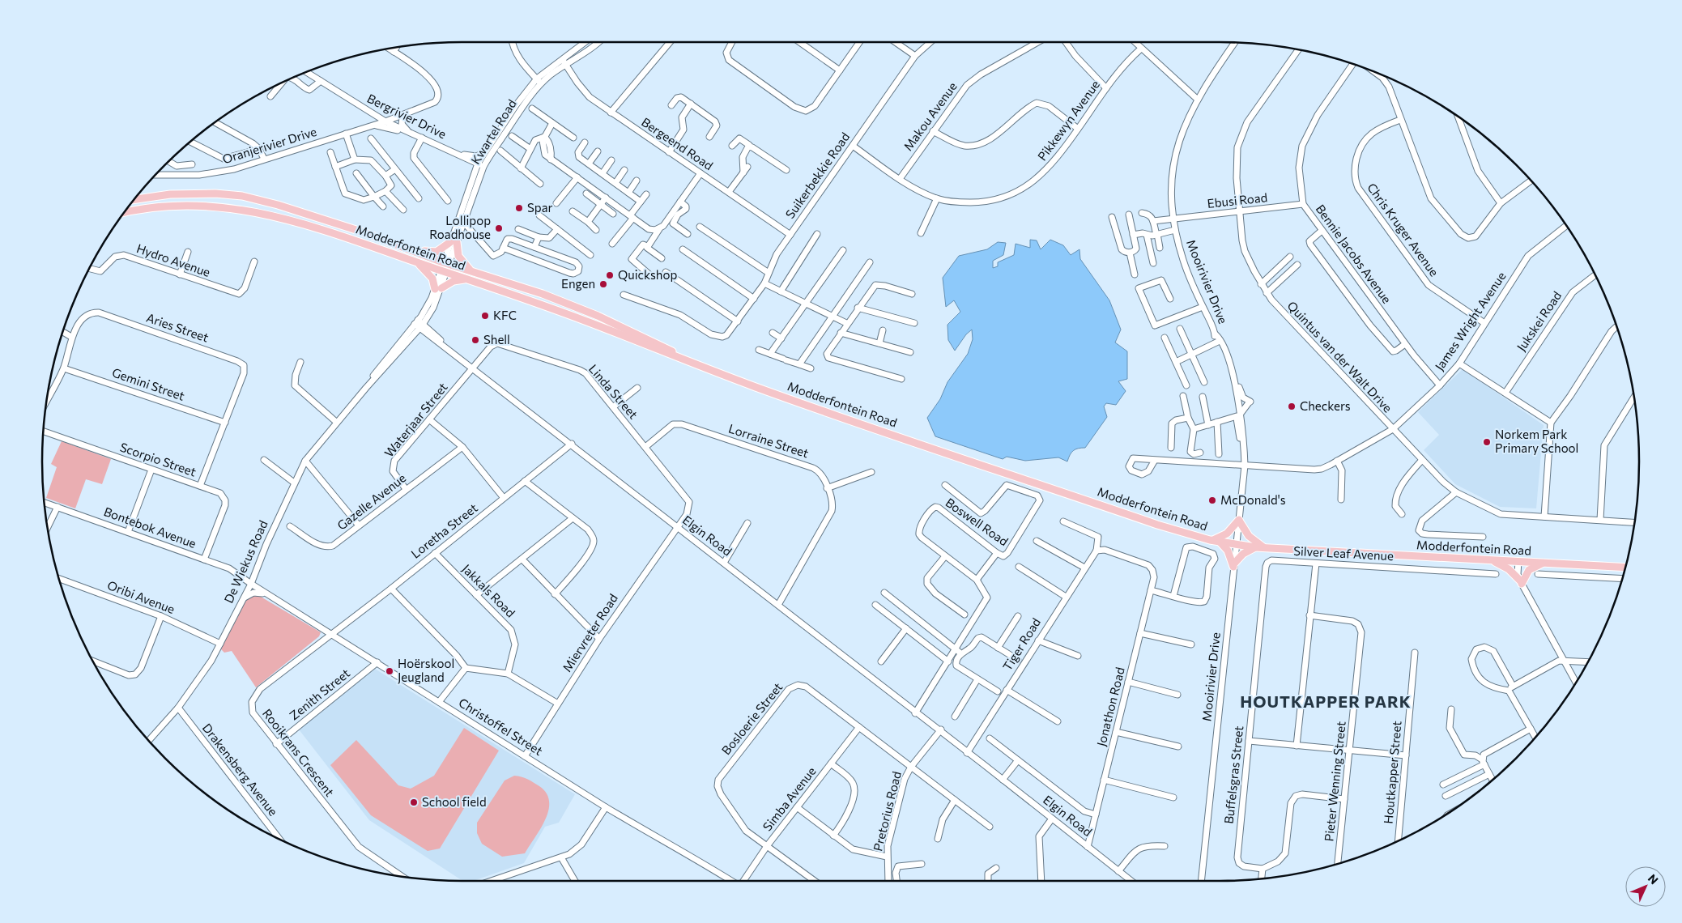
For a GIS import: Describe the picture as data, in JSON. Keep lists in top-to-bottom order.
{
  "streets": {
    "main road": ["Modderfontein Road"],
    "street": [
      "Bergrivier Drive",
      "Makou Avenue",
      "Pikkewyn Avenue",
      "Kwartel Road",
      "Bergeend Road",
      "Oranjerivier Drive",
      "Suikerbekkie Road",
      "Ebusi Road",
      "Chris Kruger Avenue",
      "Bennie Jacobs Avenue",
      "Hydro Avenue",
      "Mooirivier Drive",
      "James Wright Avenue",
      "Jukskei Road",
      "Aries Street",
      "Quintus van der Walt Drive",
      "Gemini Street",
      "Linda Street",
      "Waterjaar Street",
      "Lorraine Street",
      "Scorpio Street",
      "Gazelle Avenue",
      "Boswell Road",
      "Bontebok Avenue",
      "Loretha Street",
      "Elgin Road",
      "Silver Leaf Avenue",
      "De Wiekus Road",
      "Jakkals Road",
      "Oribi Avenue",
      "Miervreter Road",
      "Tiger Road",
      "Zenith Street",
      "Jonathon Road",
      "Bosloerie Street",
      "Christoffel Street",
      "Rooikrans Crescent",
      "Drakensberg Avenue",
      "Houtkapper Street",
      "Buffelsgras Street",
      "Pieter Wenning Street",
      "Simba Avenue",
      "Pretorius Road"
    ]
  },
  "crossings": [
    ["Bergrivier Drive", "Kwartel Road"],
    ["Bergrivier Drive", "Oranjerivier Drive"],
    ["Makou Avenue", "Pikkewyn Avenue"],
    ["Pikkewyn Avenue", "Suikerbekkie Road"],
    ["Kwartel Road", "Bergeend Road"],
    ["Kwartel Road", "Modderfontein Road"],
    ["Kwartel Road", "De Wiekus Road"],
    ["Bergeend Road", "Suikerbekkie Road"],
    ["Ebusi Road", "Bennie Jacobs Avenue"],
    ["Ebusi Road", "Mooirivier Drive"],
    ["Ebusi Road", "Quintus van der Walt Drive"],
    ["Chris Kruger Avenue", "James Wright Avenue"],
    ["Modderfontein Road", "Mooirivier Drive"],
    ["Modderfontein Road", "De Wiekus Road"],
    ["Bennie Jacobs Avenue", "James Wright Avenue"],
    ["Mooirivier Drive", "James Wright Avenue"],
    ["James Wright Avenue", "Quintus van der Walt Drive"],
    ["Aries Street", "Scorpio Street"],
    ["Gemini Street", "Scorpio Street"],
    ["Linda Street", "Waterjaar Street"],
    ["Linda Street", "Lorraine Street"],
    ["Linda Street", "Elgin Road"],
    ["Linda Street", "Miervreter Road"],
    ["Waterjaar Street", "Gazelle Avenue"],
    ["Waterjaar Street", "Elgin Road"],
    ["Lorraine Street", "Elgin Road"],
    ["Boswell Road", "Elgin Road"],
    ["Bontebok Avenue", "De Wiekus Road"],
    ["Bontebok Avenue", "Christoffel Street"],
    ["Loretha Street", "Elgin Road"],
    ["Loretha Street", "Jakkals Road"],
    ["Loretha Street", "Christoffel Street"],
    ["Loretha Street", "Rooikrans Crescent"],
    ["Elgin Road", "De Wiekus Road"],
    ["Elgin Road", "Miervreter Road"],
    ["Elgin Road", "Tiger Road"],
    ["Elgin Road", "Jonathon Road"],
    ["Elgin Road", "Pretorius Road"],
    ["Silver Leaf Avenue", "Buffelsgras Street"],
    ["De Wiekus Road", "Oribi Avenue"],
    ["De Wiekus Road", "Christoffel Street"],
    ["De Wiekus Road", "Drakensberg Avenue"],
    ["Miervreter Road", "Christoffel Street"],
    ["Tiger Road", "Jonathon Road"],
    ["Zenith Street", "Christoffel Street"],
    ["Zenith Street", "Rooikrans Crescent"],
    ["Bosloerie Street", "Simba Avenue"],
    ["Bosloerie Street", "Pretorius Road"],
    ["Christoffel Street", "Rooikrans Crescent"]
  ],
  "districts": ["HOUTKAPPER PARK"],
  "places": [
    "Spar",
    "Lollipop Roadhouse",
    "Quickshop",
    "Engen",
    "KFC",
    "Shell",
    "Checkers",
    "Norkem Park Primary School",
    "McDonald's",
    "Hoërskool Jeugland",
    "School field"
  ],
  "north": "top right"
}
